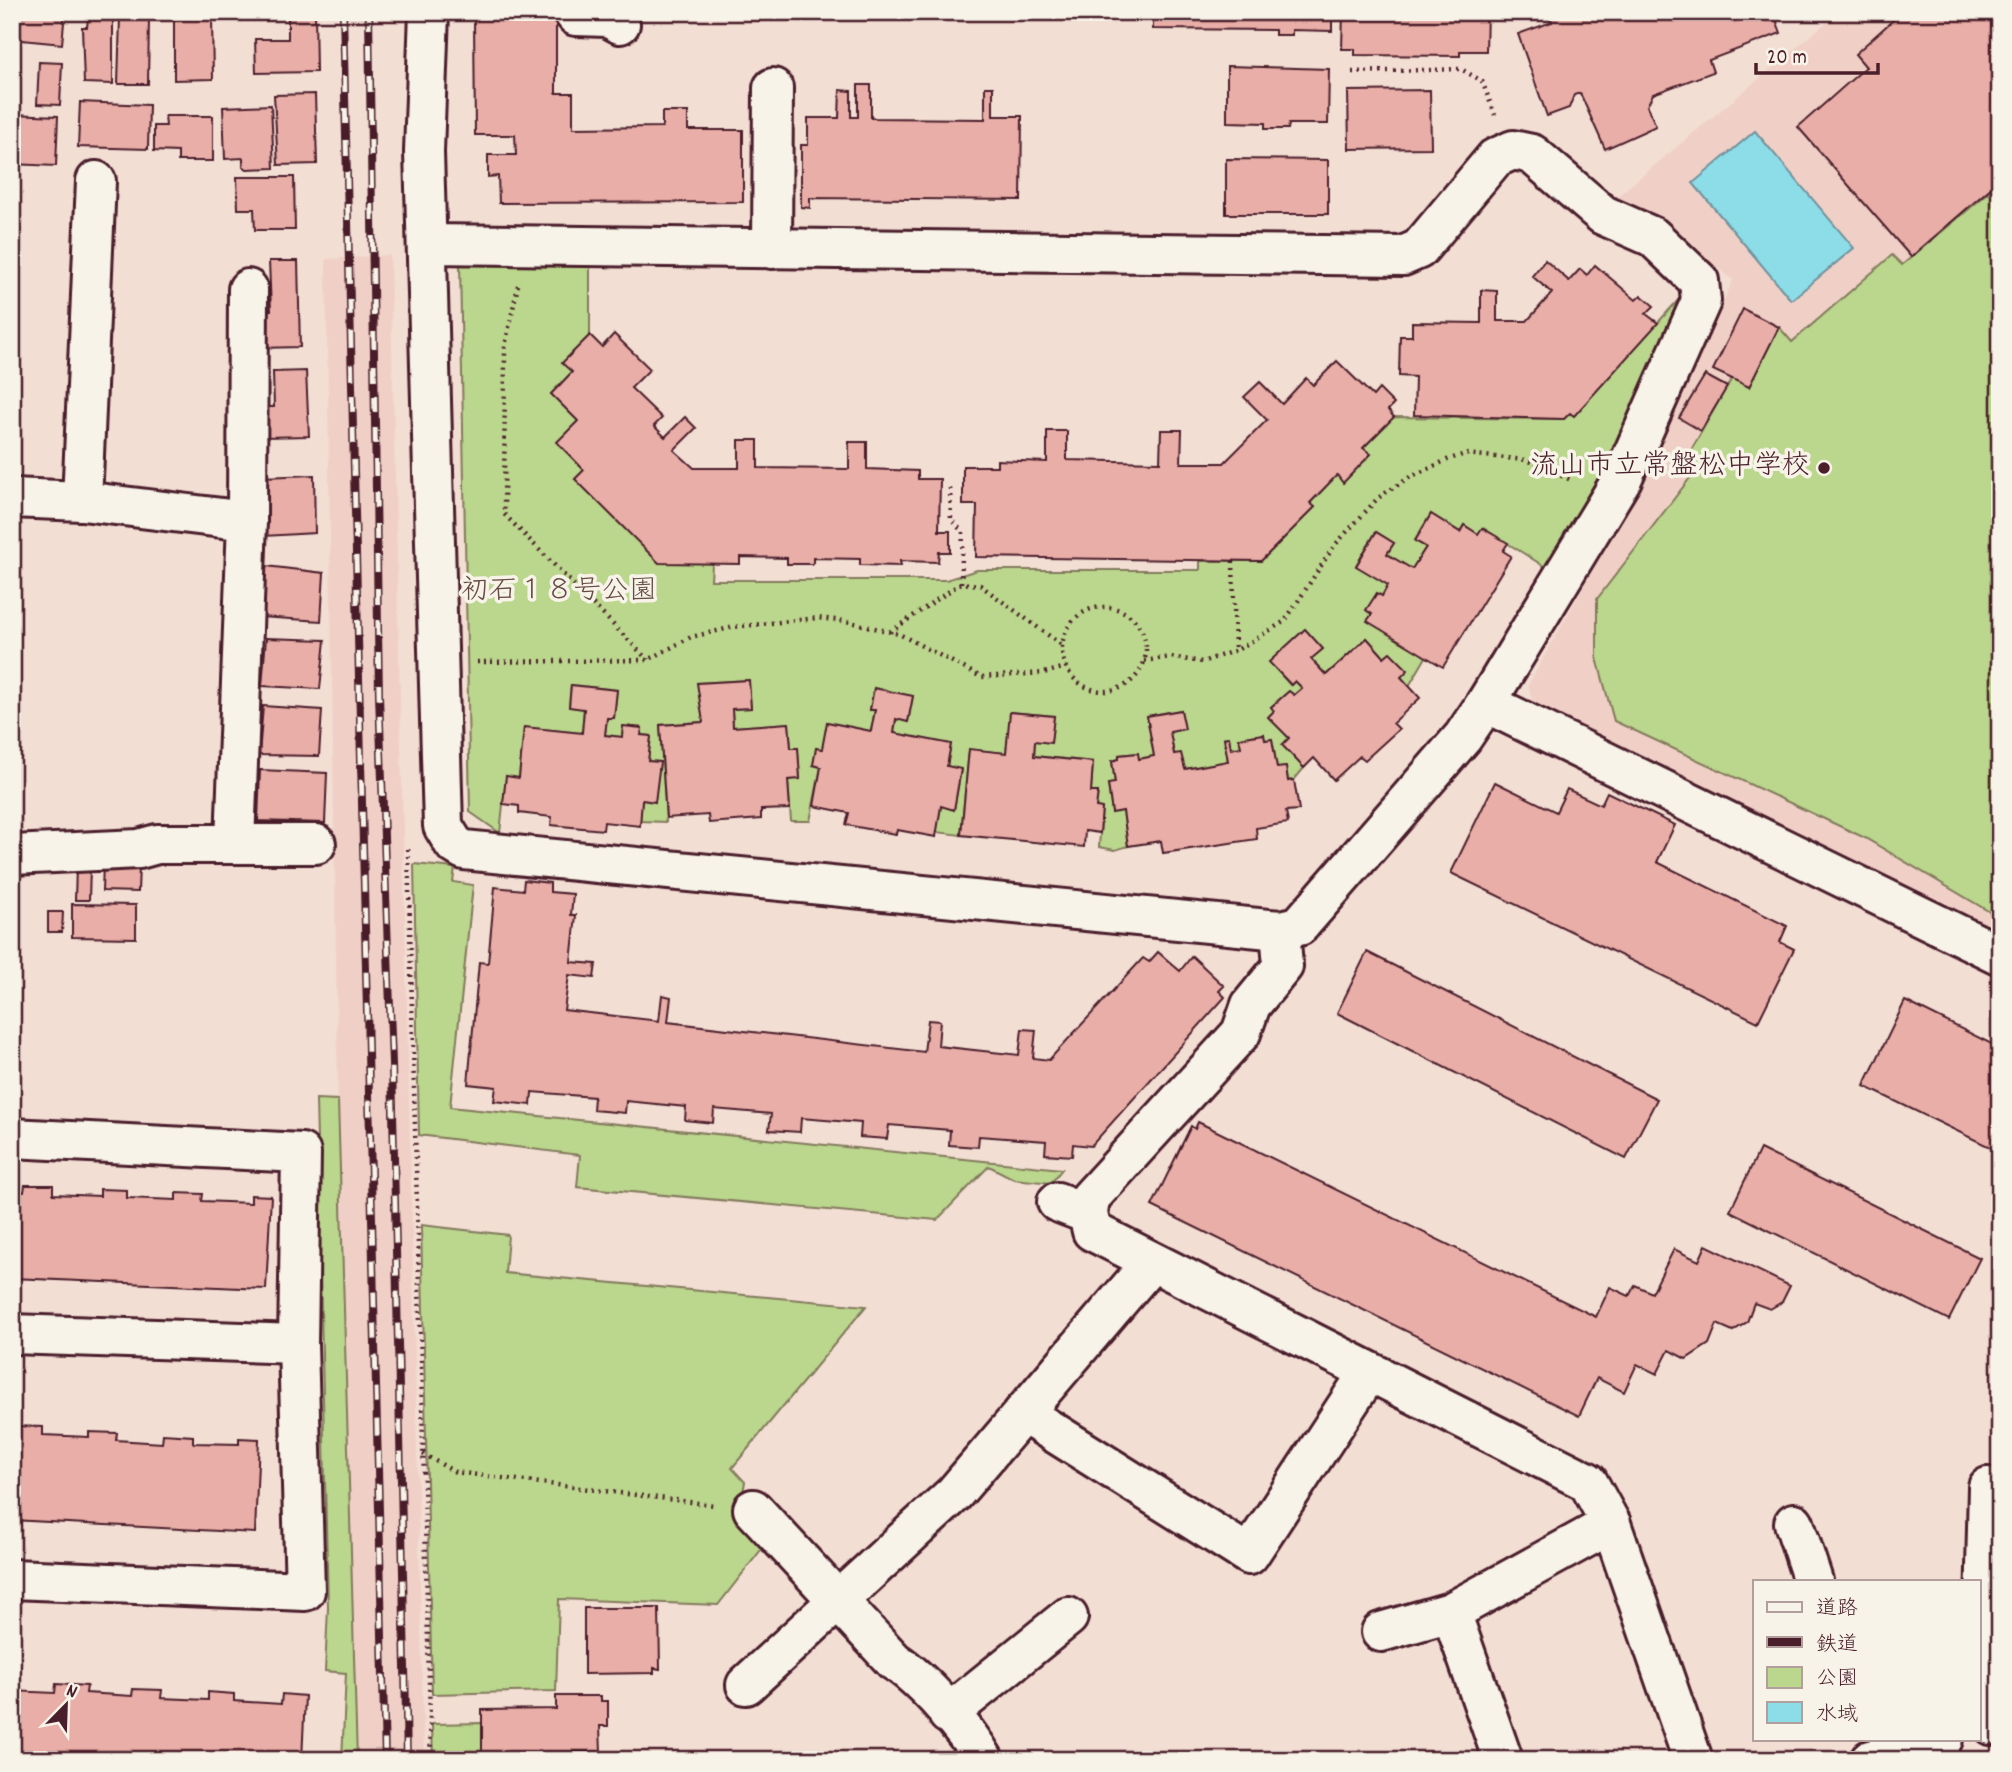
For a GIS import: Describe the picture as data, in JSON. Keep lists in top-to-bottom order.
{
  "parks": ["初石１８号公園"],
  "places": ["流山市立常盤松中学校"],
  "legend": [
    "道路",
    "鉄道",
    "公園",
    "水域"
  ],
  "scale_bar": "20 m",
  "north": "top right"
}
